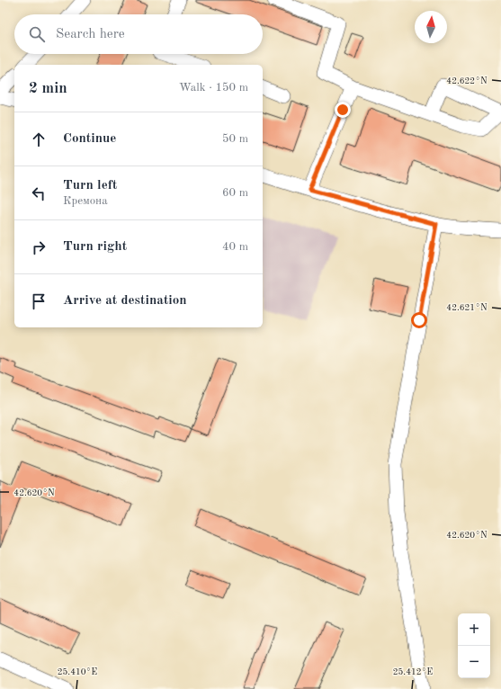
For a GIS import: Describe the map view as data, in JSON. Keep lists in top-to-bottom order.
{
  "north": "top",
  "page": {
    "search": "Search here",
    "heading": ["2 min", "Walk · 150 m"],
    "list": [
      ["Continue", "50 m"],
      ["Turn left", "Кремона", "60 m"],
      ["Turn right", "40 m"],
      "Arrive at destination"
    ],
    "map_buttons": ["+", "−"]
  },
  "coordinates": [
    "42.622°N",
    "42.621°N",
    "42.620°N",
    "25.410°E",
    "25.412°E"
  ]
}
